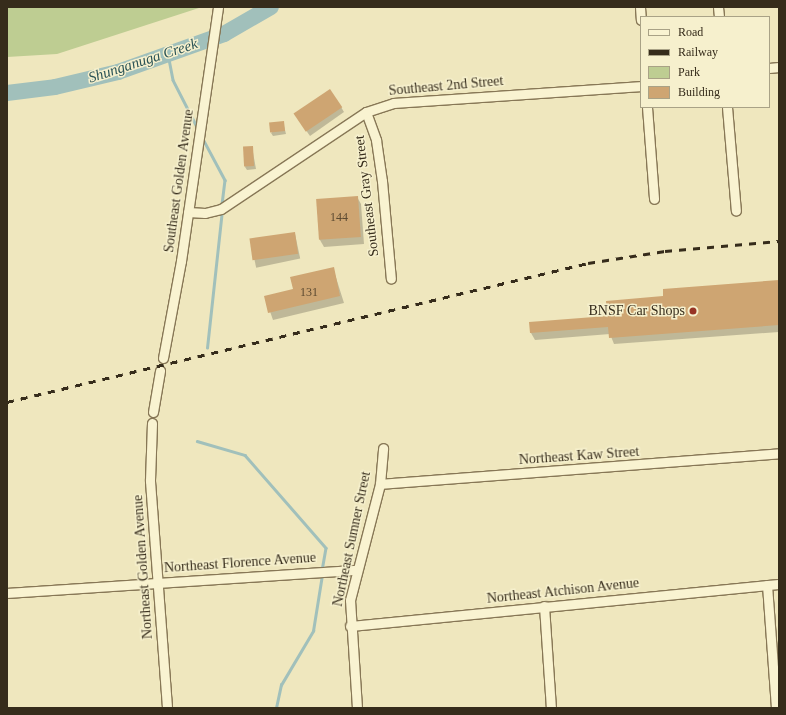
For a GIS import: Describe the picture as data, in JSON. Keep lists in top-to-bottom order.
{
  "streets": {
    "street": [
      "Southeast 2nd Street",
      "Southeast Golden Avenue",
      "Southeast Gray Street",
      "Northeast Kaw Street",
      "Northeast Sumner Street",
      "Northeast Florence Avenue",
      "Northeast Golden Avenue",
      "Northeast Atchison Avenue"
    ]
  },
  "crossings": [
    ["Southeast 2nd Street", "Southeast Golden Avenue"],
    ["Southeast 2nd Street", "Southeast Gray Street"],
    ["Northeast Kaw Street", "Northeast Sumner Street"],
    ["Northeast Sumner Street", "Northeast Florence Avenue"],
    ["Northeast Sumner Street", "Northeast Atchison Avenue"],
    ["Northeast Florence Avenue", "Northeast Golden Avenue"]
  ],
  "water": ["Shunganuga Creek"],
  "places": ["BNSF Car Shops"],
  "house_numbers": ["144", "131"],
  "legend": [
    "Road",
    "Railway",
    "Park",
    "Building"
  ]
}
